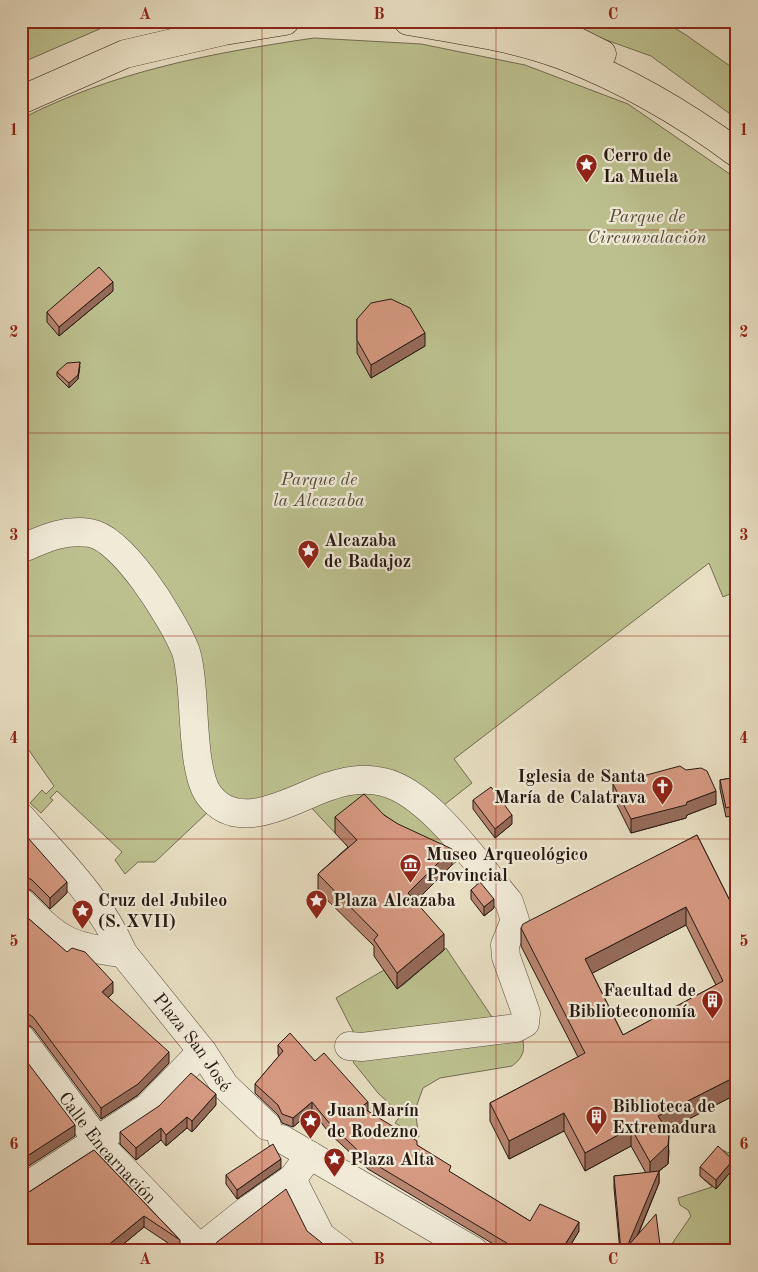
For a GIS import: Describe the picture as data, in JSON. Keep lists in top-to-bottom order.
{
  "streets": {
    "street": ["Plaza San José", "Calle Encarnación"]
  },
  "parks": ["Parque de Circunvalación", "Parque de la Alcazaba"],
  "places": {
    "place": [
      "Cerro de La Muela",
      "Alcazaba de Badajoz",
      "Plaza Alcazaba",
      "Cruz del Jubileo (S. XVII)",
      "Juan Marín de Rodezno",
      "Plaza Alta"
    ],
    "church": ["Iglesia de Santa María de Calatrava"],
    "museum": ["Museo Arqueológico Provincial"],
    "building": ["Facultad de Biblioteconomía", "Biblioteca de Extremadura"]
  },
  "grid": {
    "columns": ["A", "B", "C"],
    "rows": [
      "1",
      "2",
      "3",
      "4",
      "5",
      "6"
    ]
  }
}
